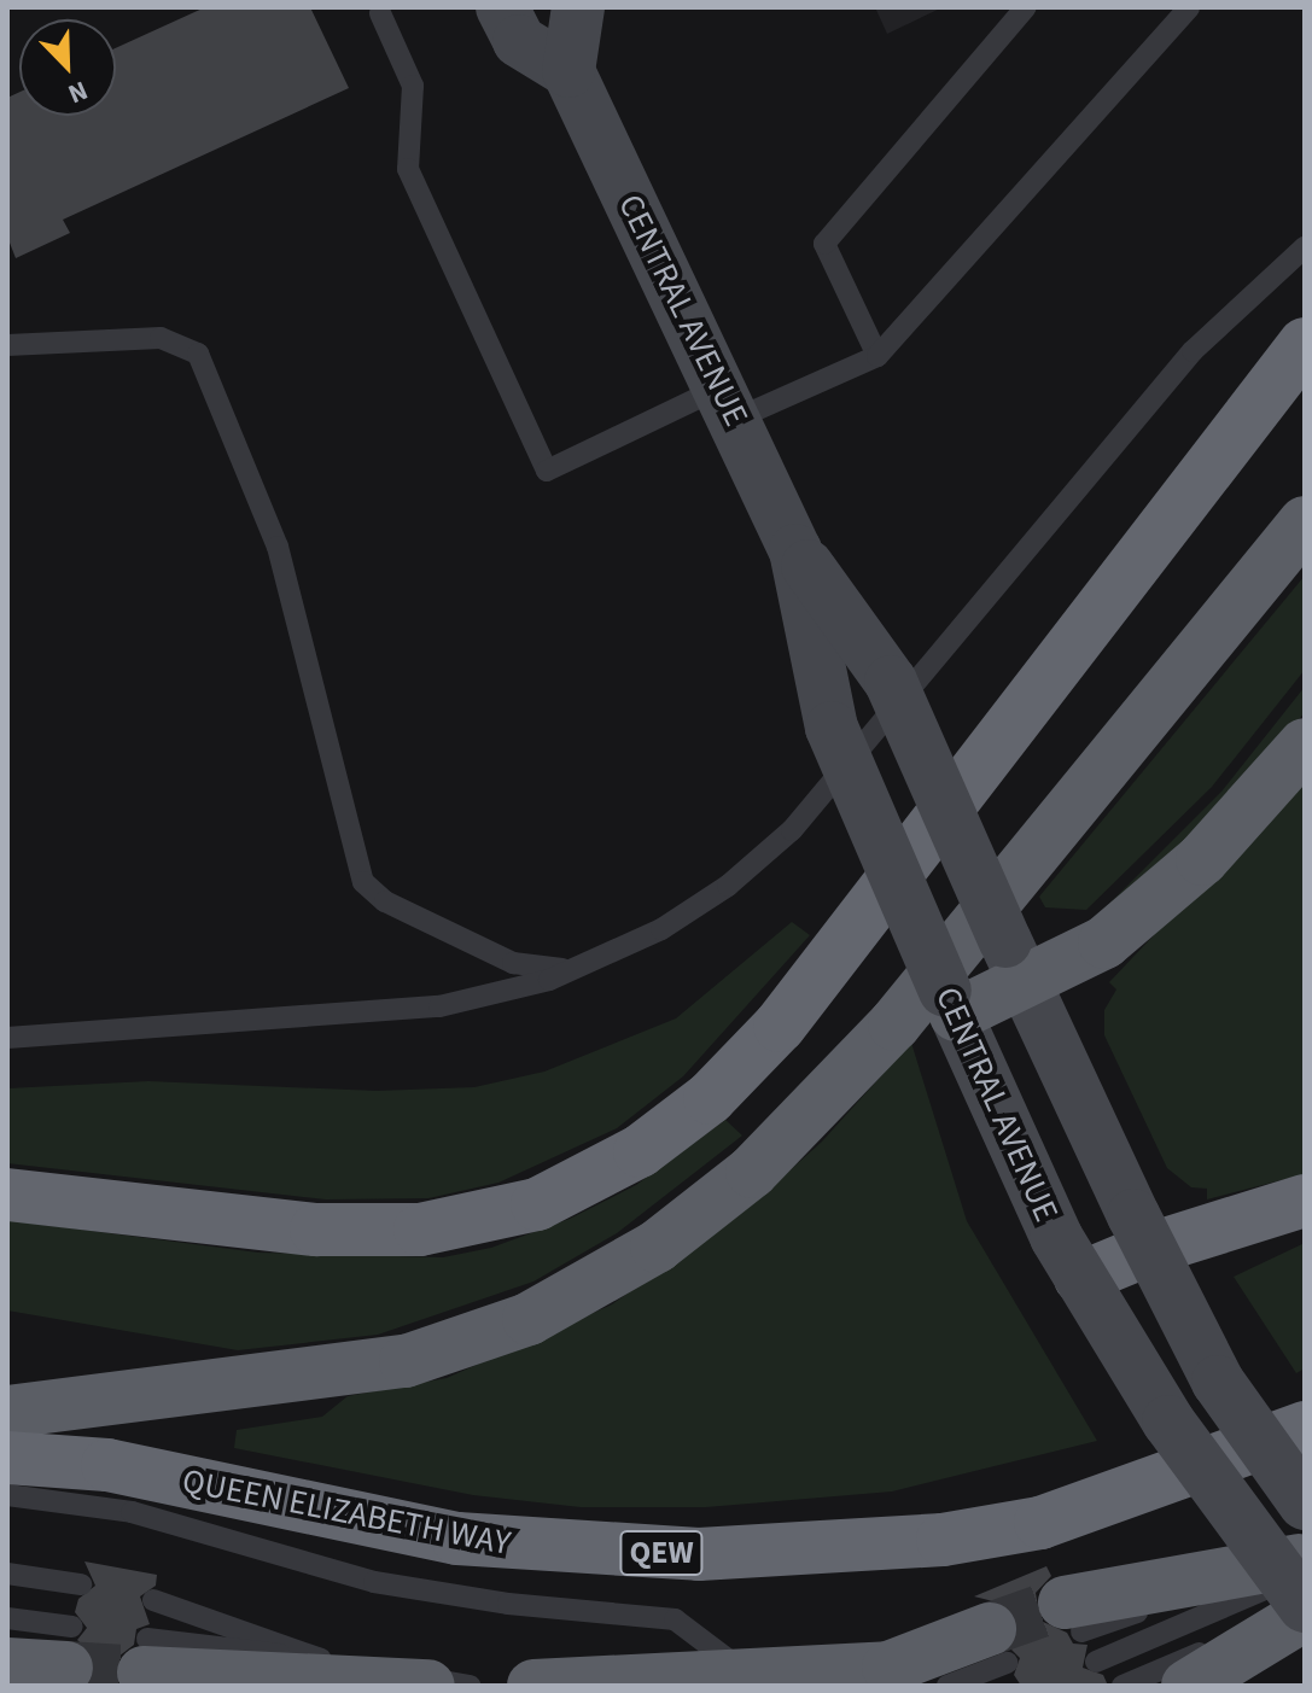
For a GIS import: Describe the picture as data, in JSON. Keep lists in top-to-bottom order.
{
  "streets": {
    "highway": ["QUEEN ELIZABETH WAY", "QEW"],
    "main road": ["CENTRAL AVENUE"]
  },
  "north": "bottom right"
}
